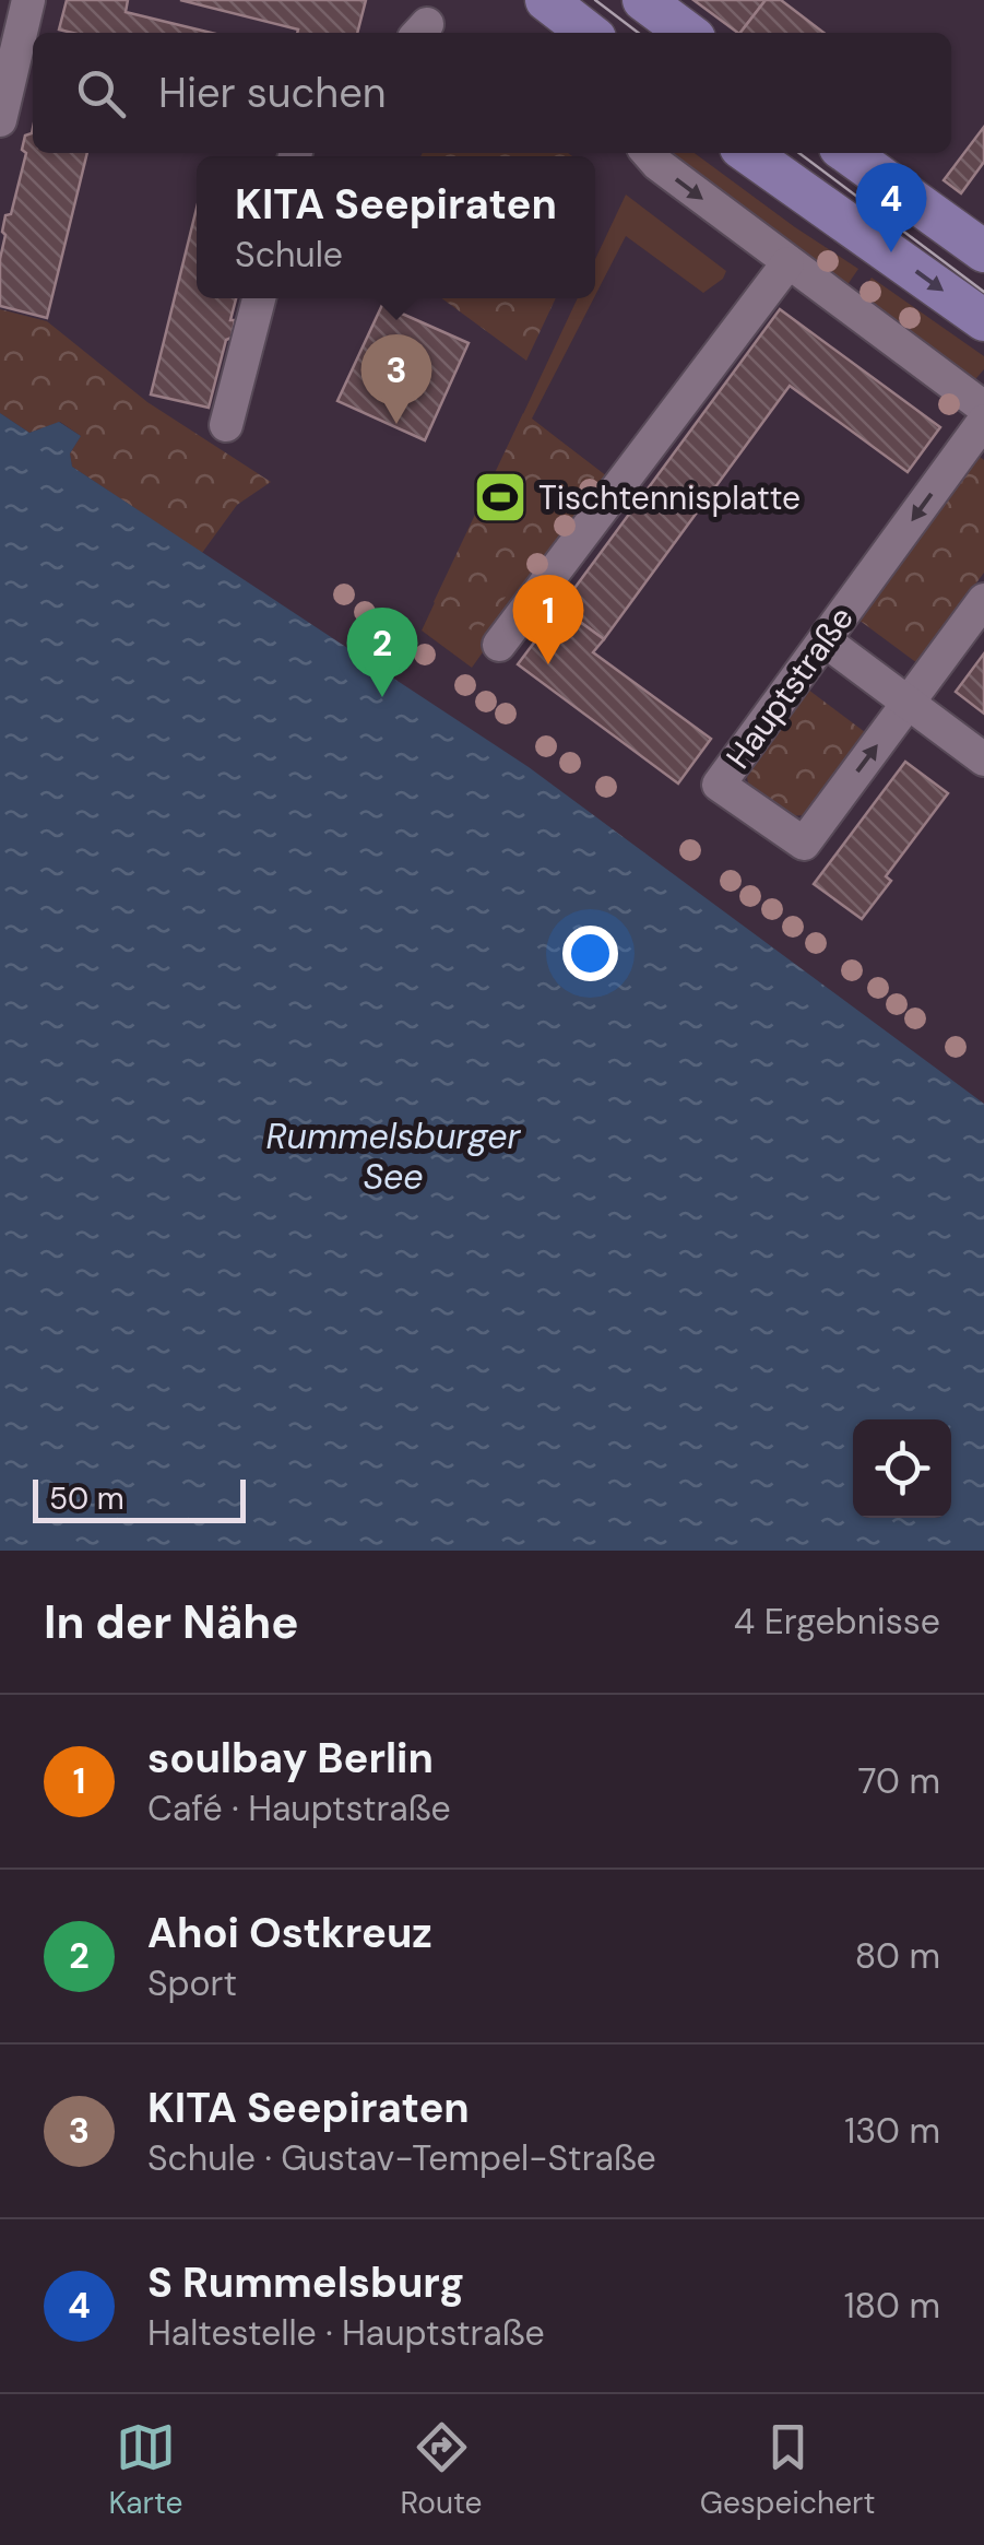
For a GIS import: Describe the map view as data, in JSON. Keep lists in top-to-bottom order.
{
  "streets": {
    "street": ["Hauptstraße"]
  },
  "water": ["Rummelsburger See"],
  "places": {
    "sports": ["Tischtennisplatte"]
  },
  "scale_bar": "50 m",
  "page": {
    "search": "Hier suchen",
    "popup": ["KITA Seepiraten", "Schule"],
    "pins": [
      "4",
      "3",
      "1",
      "2"
    ],
    "scale": "50 m",
    "heading": ["In der Nähe", "4 Ergebnisse"],
    "list": [
      {
        "mark": "1",
        "name": "soulbay Berlin",
        "note": "Café · Hauptstraße",
        "value": "70 m"
      },
      {
        "mark": "2",
        "name": "Ahoi Ostkreuz",
        "note": "Sport",
        "value": "80 m"
      },
      {
        "mark": "3",
        "name": "KITA Seepiraten",
        "note": "Schule · Gustav-Tempel-Straße",
        "value": "130 m"
      },
      {
        "mark": "4",
        "name": "S Rummelsburg",
        "note": "Haltestelle · Hauptstraße",
        "value": "180 m"
      }
    ],
    "nav": ["Karte", "Route", "Gespeichert"]
  }
}
